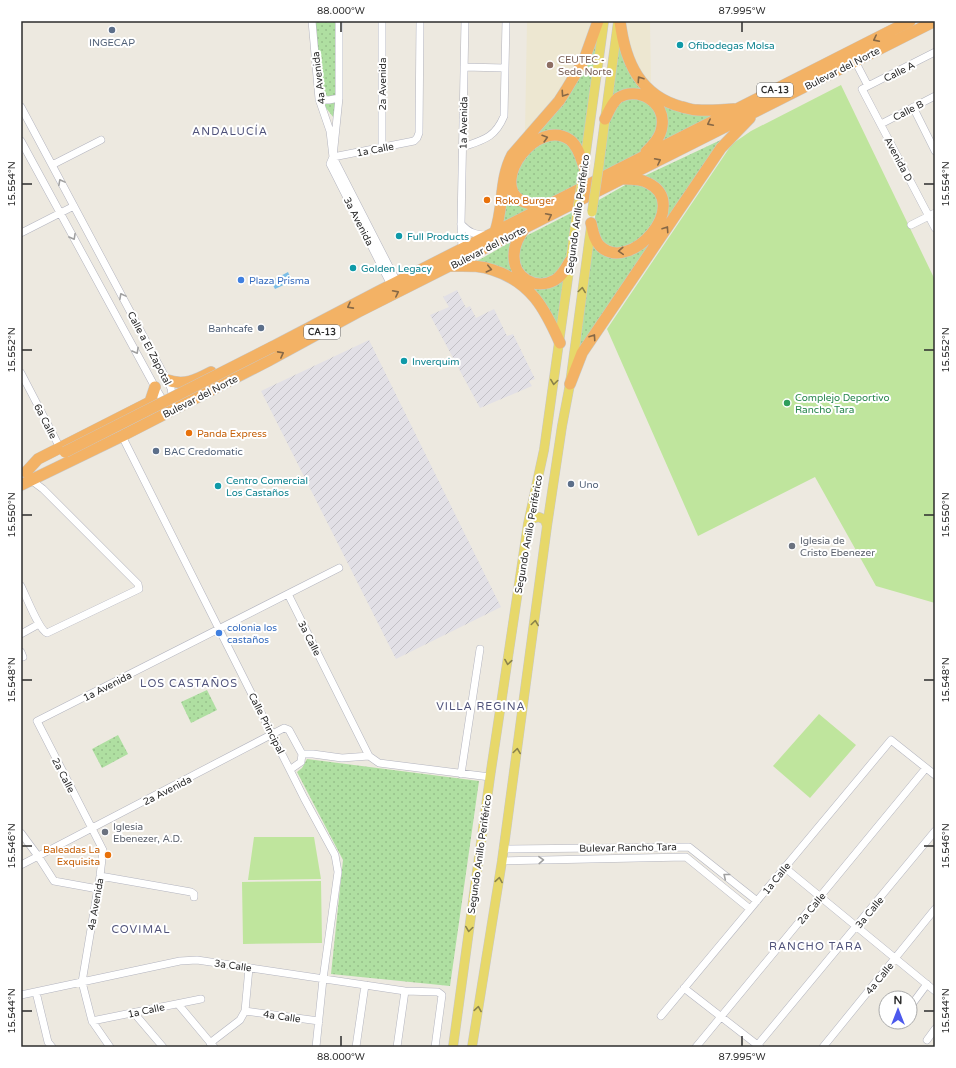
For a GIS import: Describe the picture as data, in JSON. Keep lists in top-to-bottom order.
{
  "streets": {
    "highway": ["Bulevar del Norte", "CA-13"],
    "main road": ["Segundo Anillo Periférico"],
    "street": [
      "Calle A",
      "4a Avenida",
      "2a Avenida",
      "Calle B",
      "1a Avenida",
      "1a Calle",
      "Avenida D",
      "3a Avenida",
      "Calle a El Zapotal",
      "6a Calle",
      "3a Calle",
      "Calle Principal",
      "2a Calle",
      "Bulevar Rancho Tara",
      "4a Calle"
    ]
  },
  "crossings": [
    ["Bulevar del Norte", "1a Avenida"],
    ["Bulevar del Norte", "Avenida D"],
    ["Bulevar del Norte", "3a Avenida"],
    ["Bulevar del Norte", "6a Calle"],
    ["Bulevar del Norte", "Calle Principal"],
    ["Calle A", "Avenida D"],
    ["4a Avenida", "2a Avenida"],
    ["4a Avenida", "1a Calle"],
    ["4a Avenida", "3a Avenida"],
    ["4a Avenida", "3a Calle"],
    ["4a Avenida", "2a Calle"],
    ["2a Avenida", "1a Calle"],
    ["2a Avenida", "Calle Principal"],
    ["2a Avenida", "2a Calle"],
    ["Calle B", "Avenida D"],
    ["1a Avenida", "3a Calle"],
    ["1a Avenida", "Calle Principal"],
    ["1a Avenida", "2a Calle"],
    ["1a Calle", "3a Avenida"],
    ["1a Calle", "2a Calle"],
    ["1a Calle", "Bulevar Rancho Tara"],
    ["Segundo Anillo Periférico", "Bulevar Rancho Tara"],
    ["3a Calle", "Calle Principal"]
  ],
  "districts": [
    "ANDALUCÍA",
    "LOS CASTAÑOS",
    "VILLA REGINA",
    "COVIMAL",
    "RANCHO TARA"
  ],
  "places": [
    "INGECAP",
    "Ofibodegas Molsa",
    "CEUTEC - Sede Norte",
    "Roko Burger",
    "Full Products",
    "Golden Legacy",
    "Plaza Prisma",
    "Banhcafe",
    "Inverquim",
    "Complejo Deportivo Rancho Tara",
    "Panda Express",
    "BAC Credomatic",
    "Uno",
    "Centro Comercial Los Castaños",
    "Iglesia de Cristo Ebenezer",
    "colonia los castaños",
    "Iglesia Ebenezer, A.D.",
    "Baleadas La Exquisita"
  ],
  "north": "top",
  "coordinates": [
    "88.000°W",
    "87.995°W",
    "15.554°N",
    "15.552°N",
    "15.550°N",
    "15.548°N",
    "15.546°N",
    "15.544°N"
  ]
}
